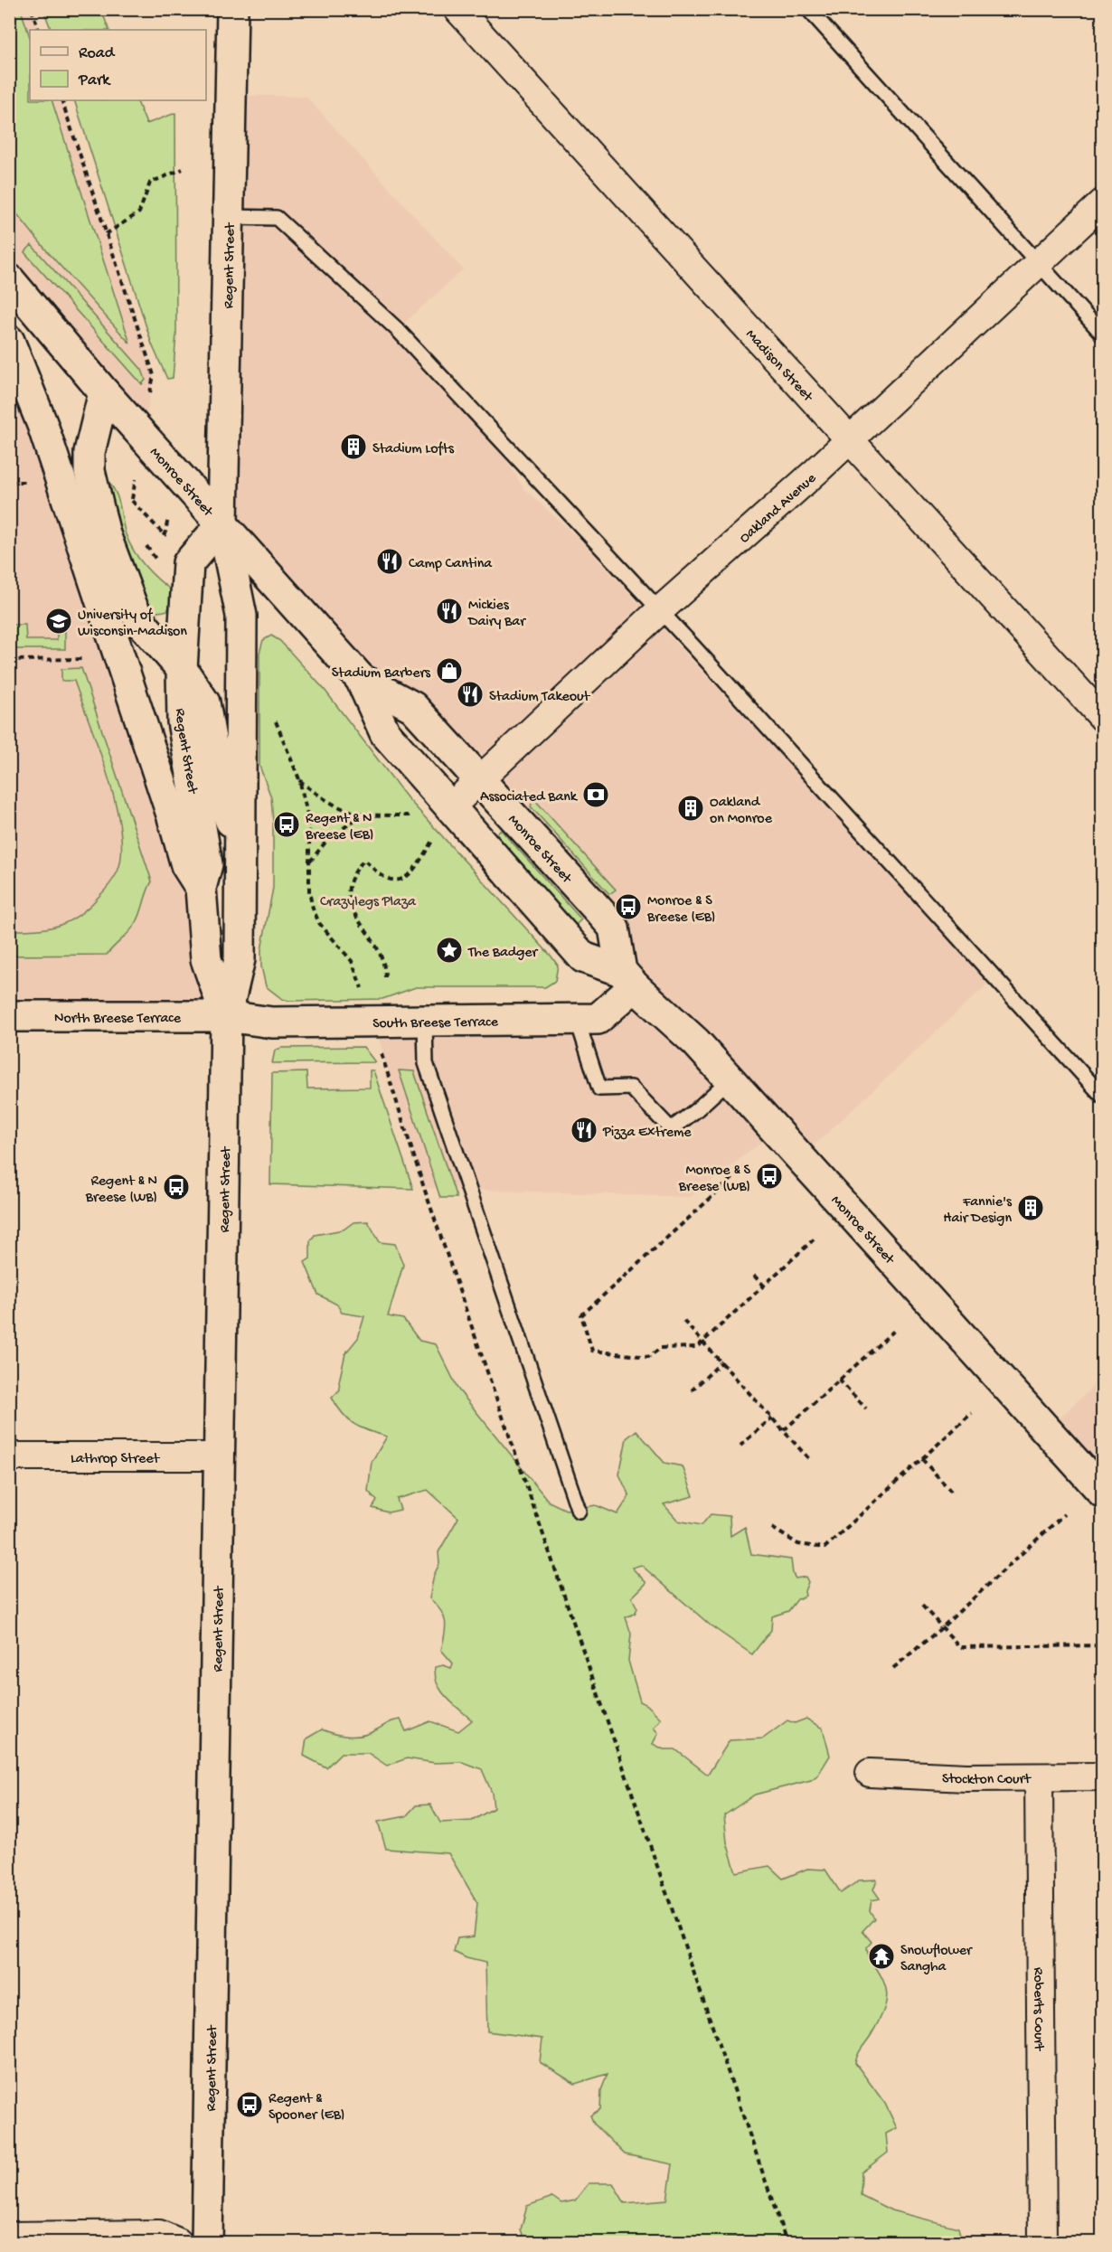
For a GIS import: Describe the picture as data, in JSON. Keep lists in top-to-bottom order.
{
  "streets": {
    "main road": [
      "Regent Street",
      "Monroe Street",
      "North Breese Terrace",
      "South Breese Terrace"
    ],
    "street": [
      "Madison Street",
      "Oakland Avenue",
      "Lathrop Street",
      "Stockton Court",
      "Roberts Court"
    ]
  },
  "crossings": [
    ["Regent Street", "Monroe Street"],
    ["Regent Street", "North Breese Terrace"],
    ["Regent Street", "South Breese Terrace"],
    ["Regent Street", "Lathrop Street"],
    ["Madison Street", "Oakland Avenue"],
    ["Monroe Street", "Oakland Avenue"],
    ["Monroe Street", "South Breese Terrace"],
    ["North Breese Terrace", "South Breese Terrace"],
    ["Stockton Court", "Roberts Court"]
  ],
  "parks": ["Crazylegs Plaza"],
  "places": {
    "building": ["Stadium Lofts", "Oakland on Monroe", "Fannie's Hair Design"],
    "restaurant": [
      "Camp Cantina",
      "Mickies Dairy Bar",
      "Stadium Takeout",
      "Pizza Extreme"
    ],
    "school or university": ["University of Wisconsin-Madison"],
    "shop": ["Stadium Barbers"],
    "bank": ["Associated Bank"],
    "bus stop": [
      "Regent & N Breese (EB)",
      "Monroe & S Breese (EB)",
      "Monroe & S Breese (WB)",
      "Regent & N Breese (WB)",
      "Regent & Spooner (EB)"
    ],
    "place": ["The Badger"],
    "temple": ["Snowflower Sangha"]
  },
  "legend": ["Road", "Park"]
}
